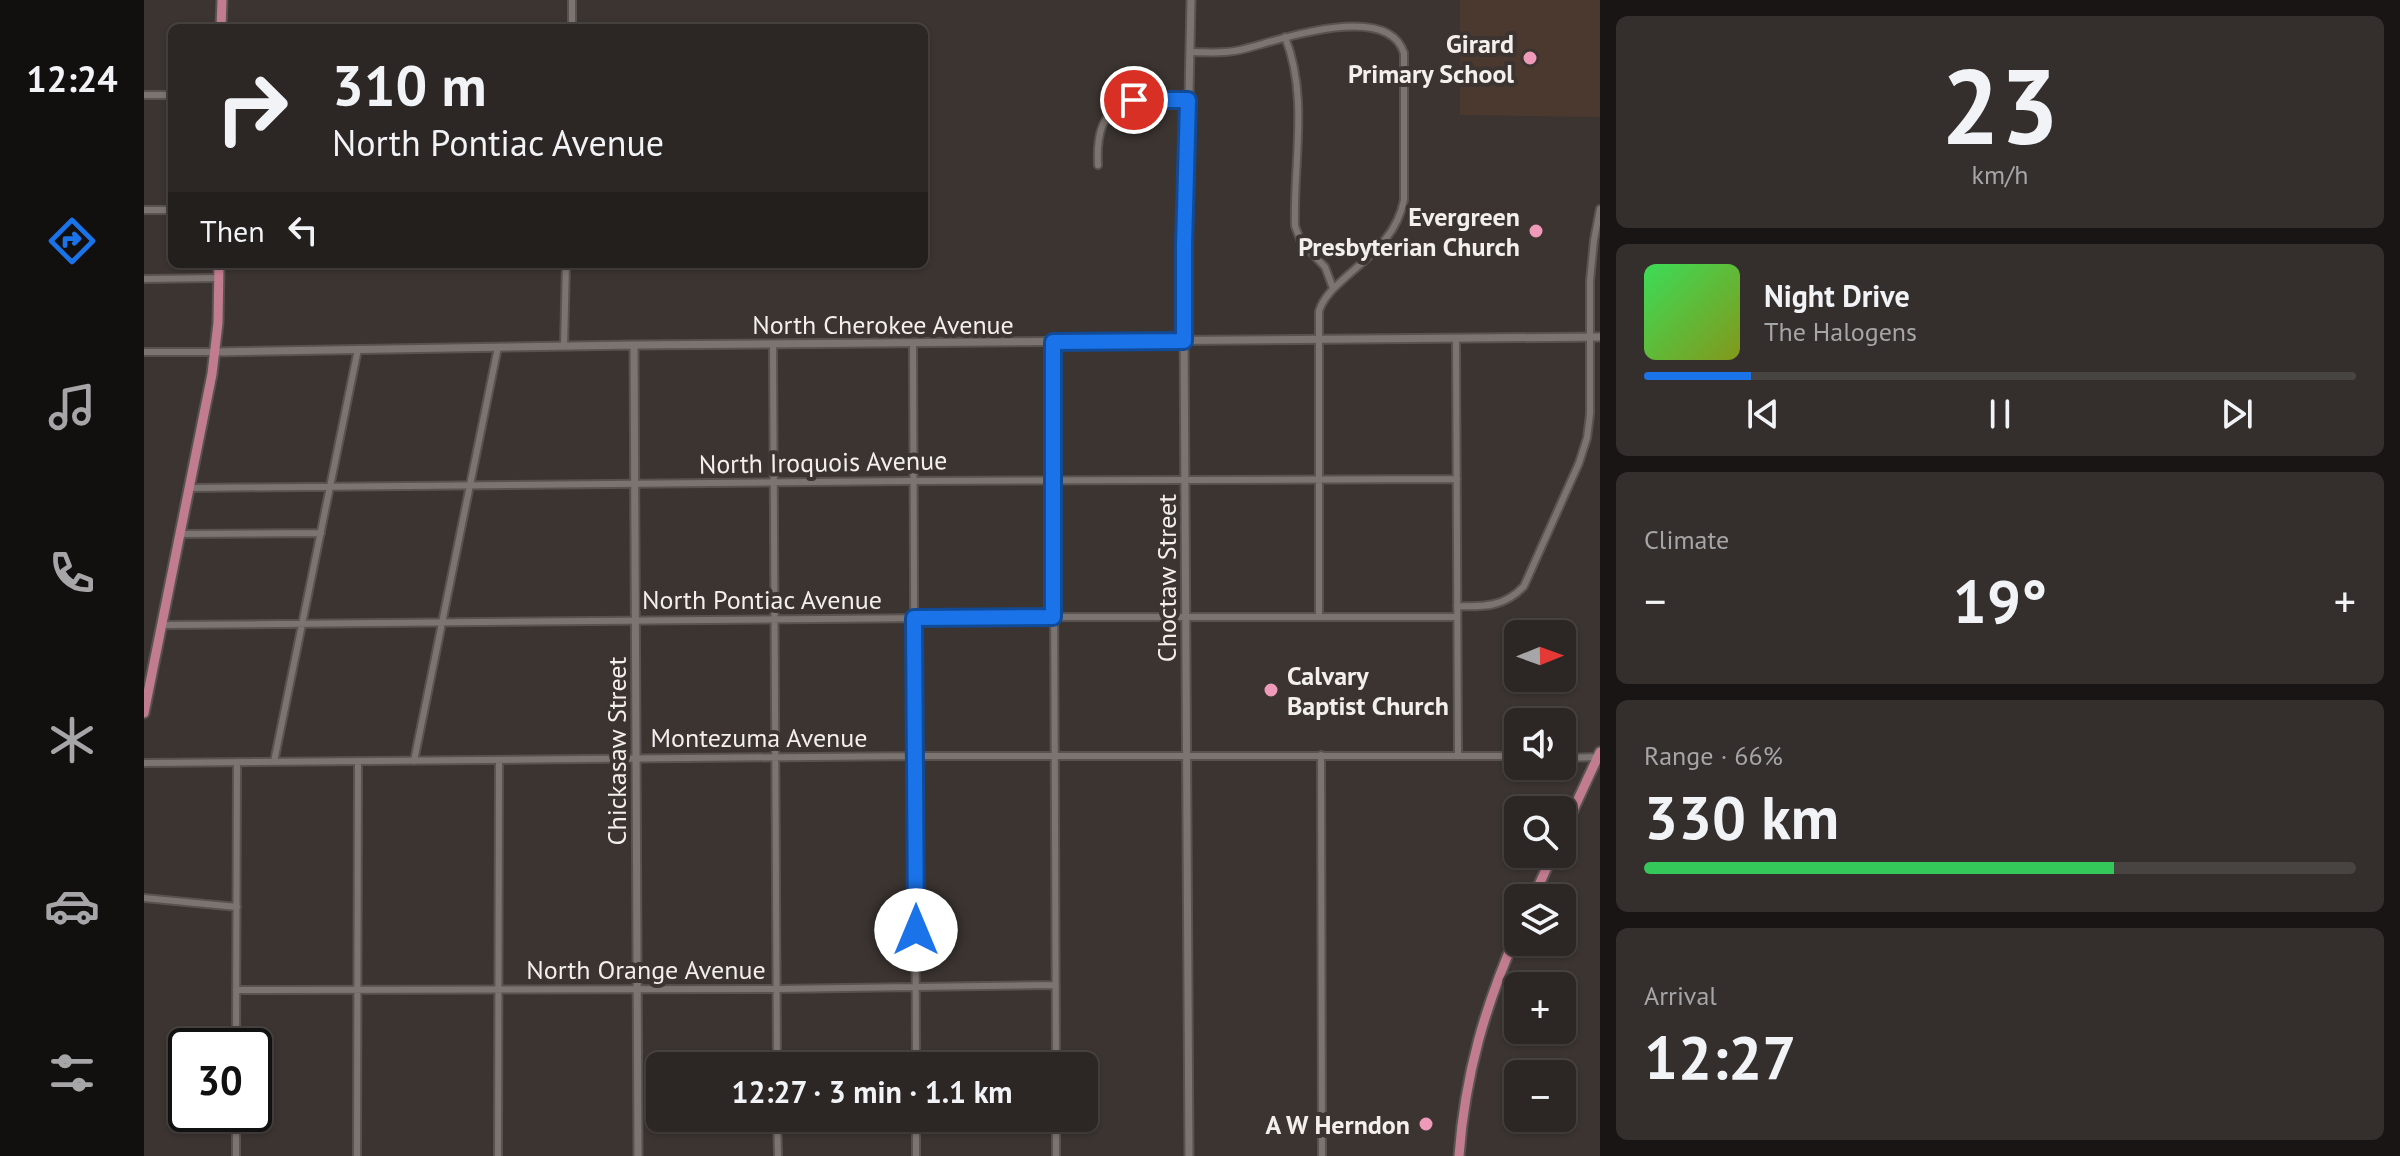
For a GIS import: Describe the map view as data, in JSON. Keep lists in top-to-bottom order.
{
  "streets": {
    "street": [
      "North Cherokee Avenue",
      "North Iroquois Avenue",
      "Choctaw Street",
      "North Pontiac Avenue",
      "Montezuma Avenue",
      "Chickasaw Street",
      "North Orange Avenue"
    ]
  },
  "crossings": [
    ["North Cherokee Avenue", "Choctaw Street"],
    ["North Cherokee Avenue", "Chickasaw Street"],
    ["North Iroquois Avenue", "Choctaw Street"],
    ["North Iroquois Avenue", "Chickasaw Street"],
    ["Choctaw Street", "North Pontiac Avenue"],
    ["Choctaw Street", "Montezuma Avenue"],
    ["North Pontiac Avenue", "Chickasaw Street"],
    ["Montezuma Avenue", "Chickasaw Street"],
    ["Chickasaw Street", "North Orange Avenue"]
  ],
  "places": [
    "Girard Primary School",
    "Evergreen Presbyterian Church",
    "Calvary Baptist Church",
    "A W Herndon"
  ],
  "north": "right",
  "page": {
    "tabs": "12:24",
    "tile": [
      ["23", "km/h"],
      "Climate",
      ["Range · 66%", "330 km"],
      ["Arrival", "12:27"]
    ],
    "turn": ["310 m", "North Pontiac Avenue"],
    "then": "Then",
    "song": ["Night Drive", "The Halogens"],
    "heat": ["−", "19°", "+"],
    "map_buttons": ["+", "−"],
    "limit": "30",
    "trip": "12:27 · 3 min · 1.1 km"
  }
}
